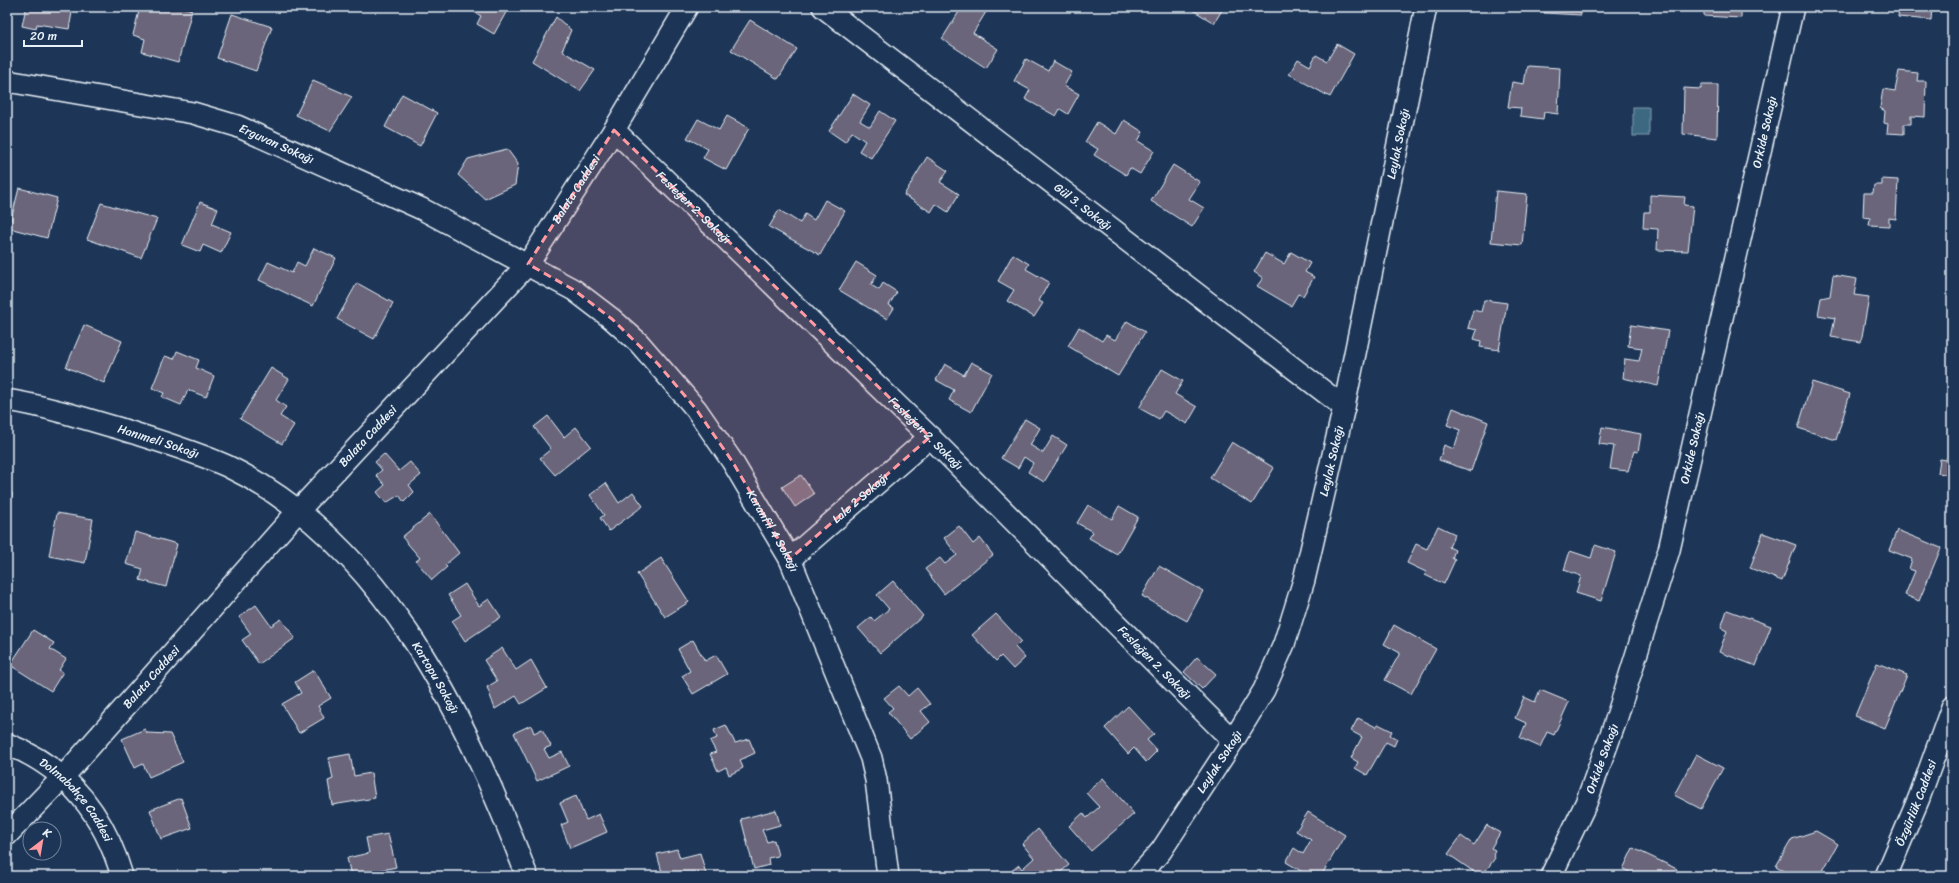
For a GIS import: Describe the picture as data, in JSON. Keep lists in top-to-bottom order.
{
  "streets": {
    "street": [
      "Orkide Sokağı",
      "Erguvan Sokağı",
      "Leylak Sokağı",
      "Balata Caddesi",
      "Fesleğen 2. Sokağı",
      "Gül 3. Sokağı",
      "Hanımeli Sokağı",
      "Lale 2 Sokağı",
      "Karanfil 4 Sokağı",
      "Kartopu Sokağı",
      "Dolmabahçe Caddesi",
      "Özgürlük Caddesi"
    ]
  },
  "crossings": [
    ["Erguvan Sokağı", "Balata Caddesi"],
    ["Erguvan Sokağı", "Karanfil 4 Sokağı"],
    ["Leylak Sokağı", "Fesleğen 2. Sokağı"],
    ["Leylak Sokağı", "Gül 3. Sokağı"],
    ["Balata Caddesi", "Fesleğen 2. Sokağı"],
    ["Balata Caddesi", "Hanımeli Sokağı"],
    ["Balata Caddesi", "Karanfil 4 Sokağı"],
    ["Balata Caddesi", "Kartopu Sokağı"],
    ["Balata Caddesi", "Dolmabahçe Caddesi"],
    ["Fesleğen 2. Sokağı", "Lale 2 Sokağı"],
    ["Hanımeli Sokağı", "Kartopu Sokağı"],
    ["Lale 2 Sokağı", "Karanfil 4 Sokağı"]
  ],
  "scale_bar": "20 m",
  "north": "top right"
}
